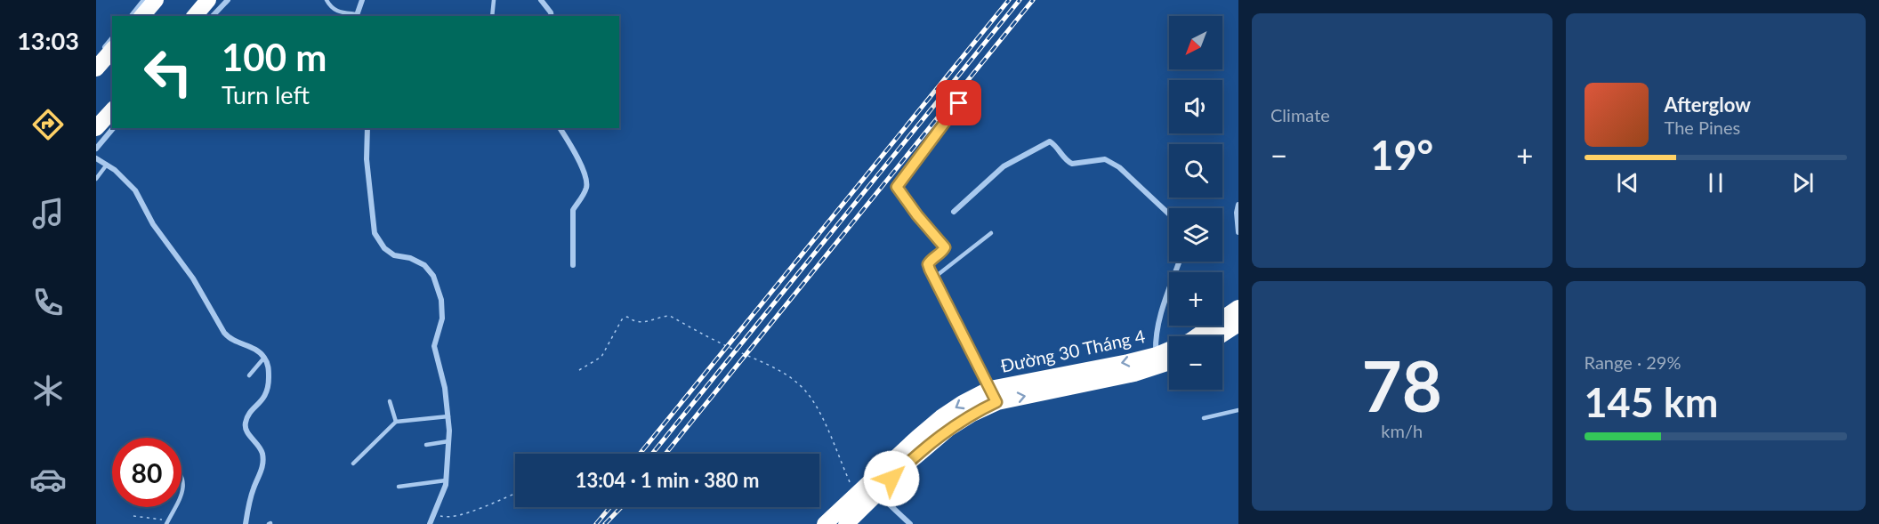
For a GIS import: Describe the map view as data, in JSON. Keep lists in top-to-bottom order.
{
  "streets": {
    "highway": ["Đường 30 Tháng 4"]
  },
  "north": "bottom left",
  "page": {
    "tabs": "13:03",
    "tile": [
      "Climate",
      ["78", "km/h"],
      ["Range · 29%", "145 km"]
    ],
    "map_buttons": ["+", "−"],
    "turn": ["100 m", "Turn left"],
    "song": ["Afterglow", "The Pines"],
    "heat": ["−", "19°", "+"],
    "limit": "80",
    "trip": "13:04 · 1 min · 380 m"
  }
}
